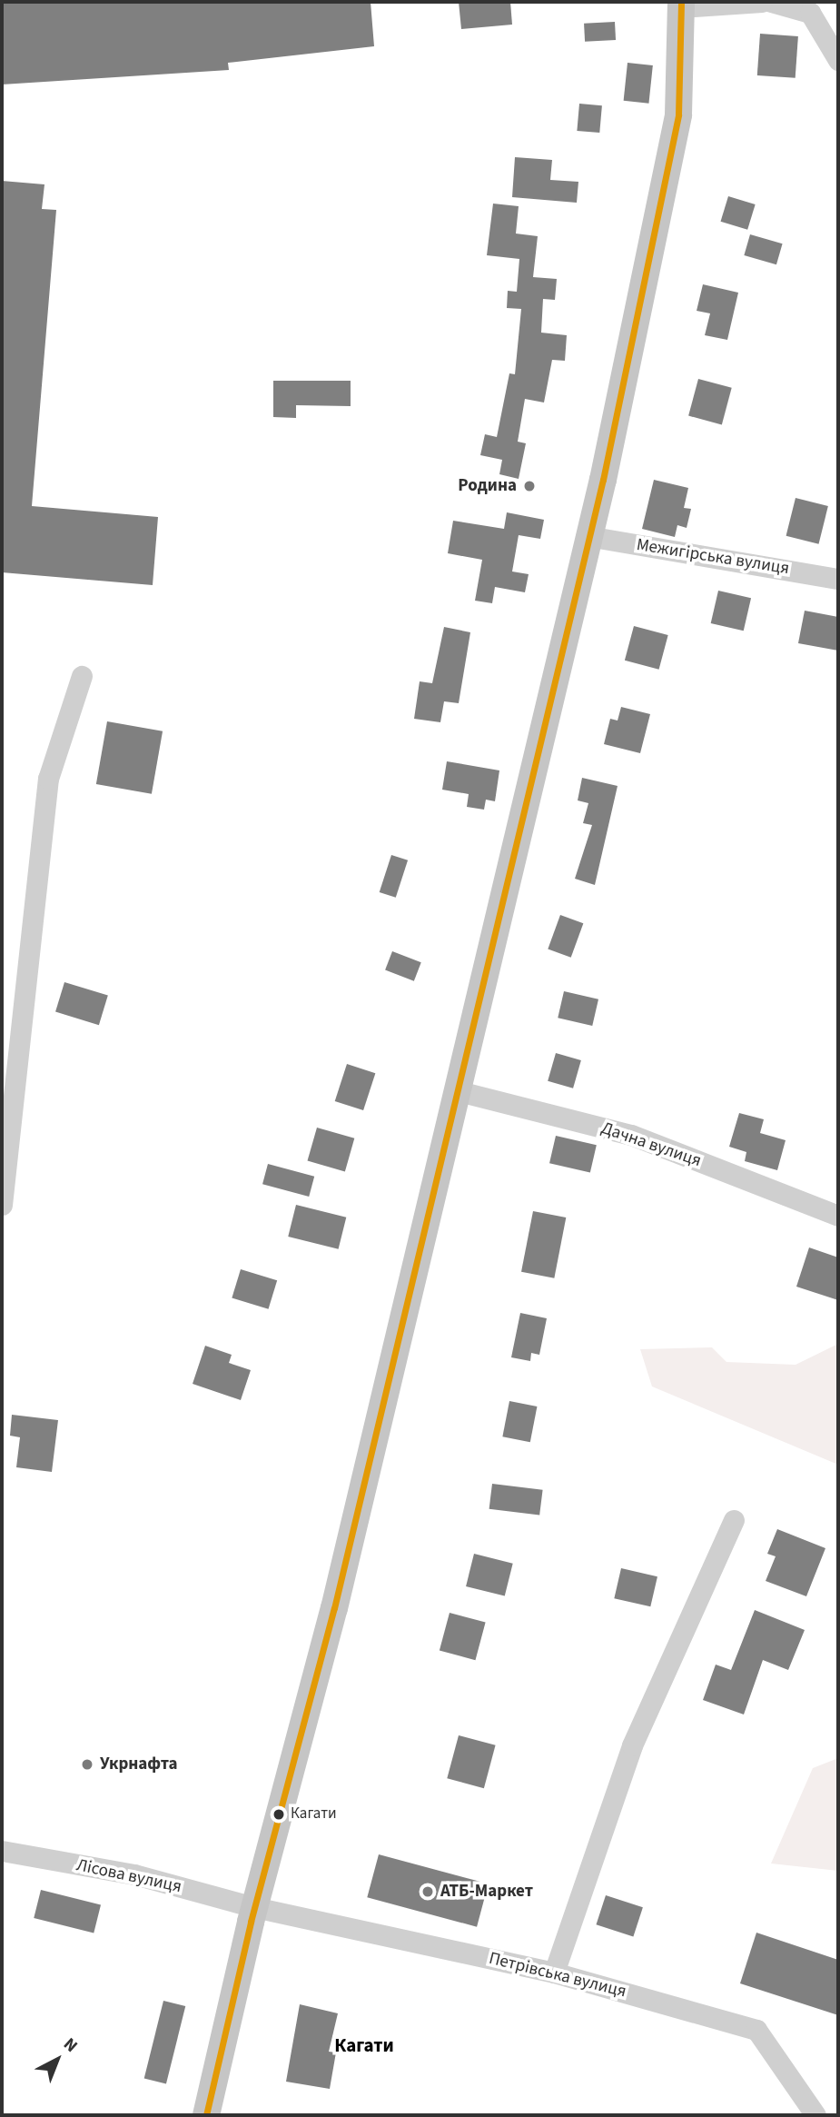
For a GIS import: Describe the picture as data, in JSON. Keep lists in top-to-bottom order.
{
  "streets": {
    "street": [
      "Межигірська вулиця",
      "Дачна вулиця",
      "Лісова вулиця",
      "Петрівська вулиця"
    ]
  },
  "crossings": [
    ["Лісова вулиця", "Петрівська вулиця"]
  ],
  "districts": ["Кагати"],
  "places": [
    "Родина",
    "Укрнафта",
    "Кагати",
    "АТБ-Маркет"
  ],
  "north": "top right"
}
